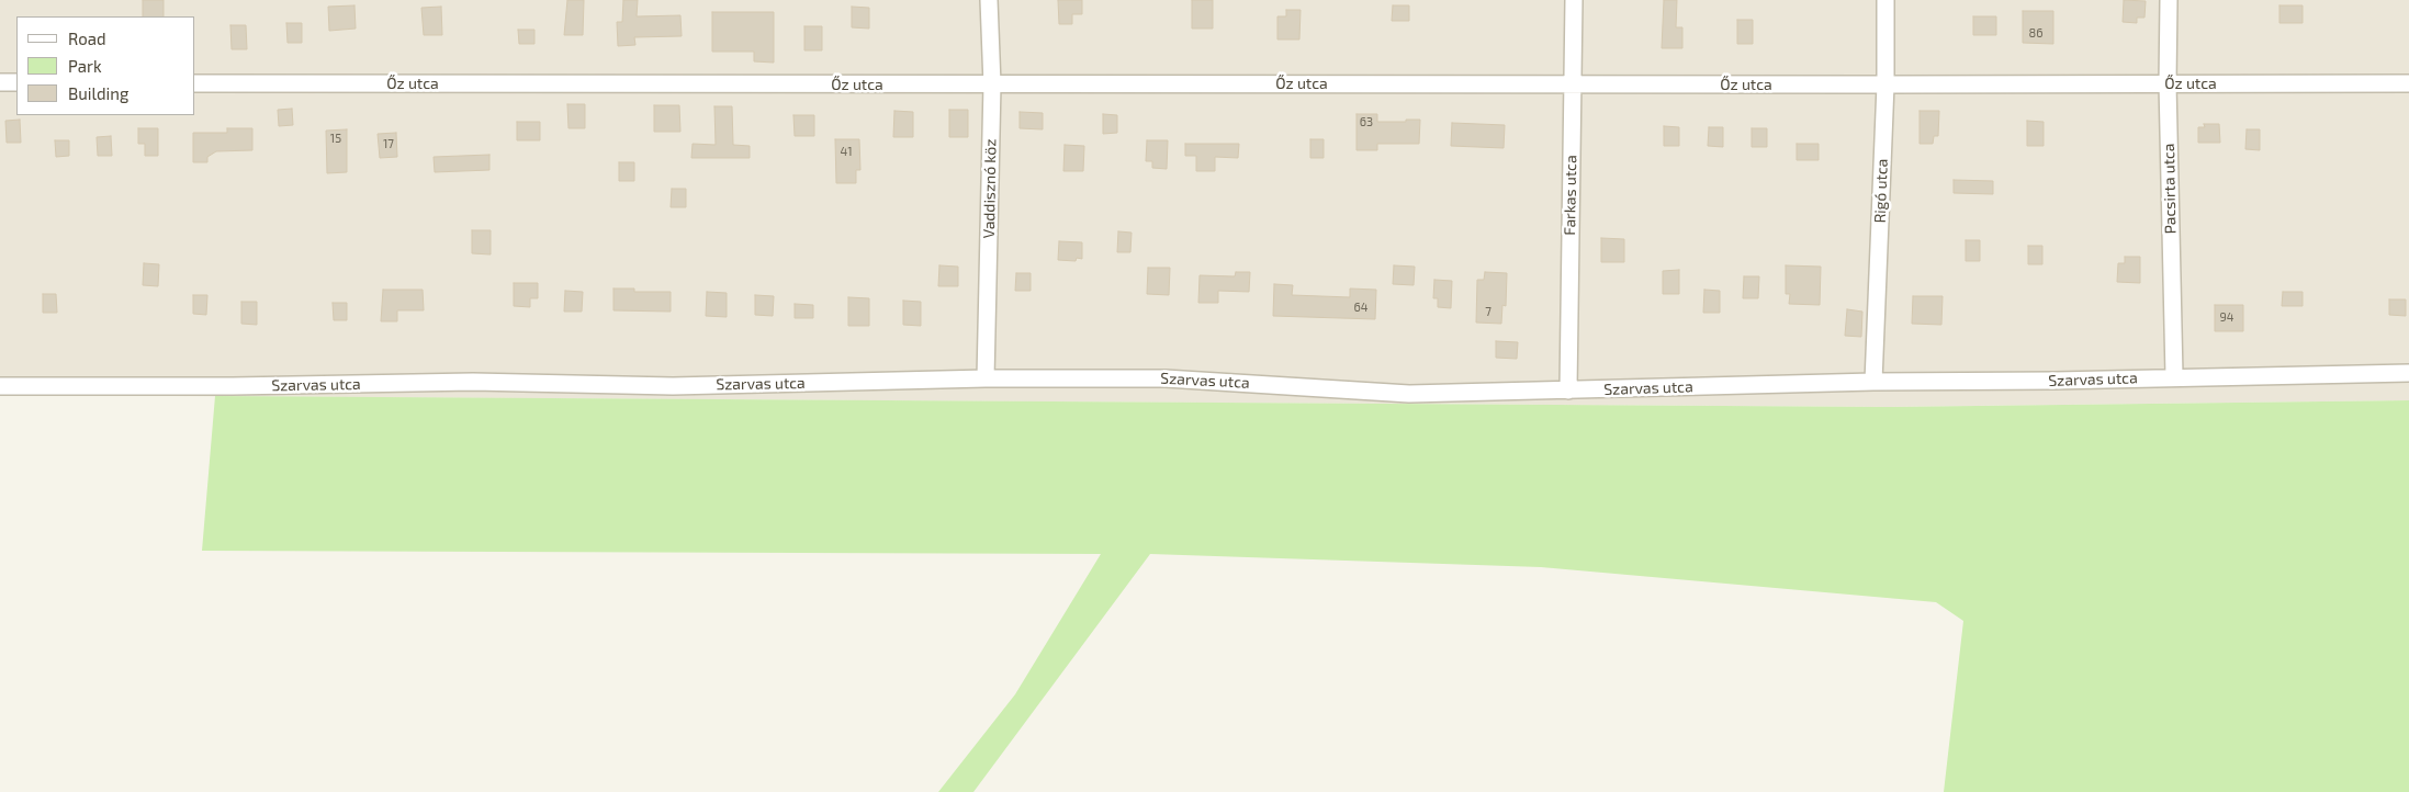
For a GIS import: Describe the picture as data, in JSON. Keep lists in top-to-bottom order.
{
  "streets": {
    "street": [
      "Őz utca",
      "Vaddisznó köz",
      "Pacsirta utca",
      "Rigó utca",
      "Farkas utca",
      "Szarvas utca"
    ]
  },
  "crossings": [
    ["Őz utca", "Vaddisznó köz"],
    ["Őz utca", "Pacsirta utca"],
    ["Őz utca", "Rigó utca"],
    ["Őz utca", "Farkas utca"],
    ["Vaddisznó köz", "Szarvas utca"],
    ["Pacsirta utca", "Szarvas utca"],
    ["Rigó utca", "Szarvas utca"],
    ["Farkas utca", "Szarvas utca"]
  ],
  "house_numbers": [
    "86",
    "63",
    "15",
    "17",
    "41",
    "64",
    "7",
    "94"
  ],
  "legend": ["Road", "Park", "Building"]
}
